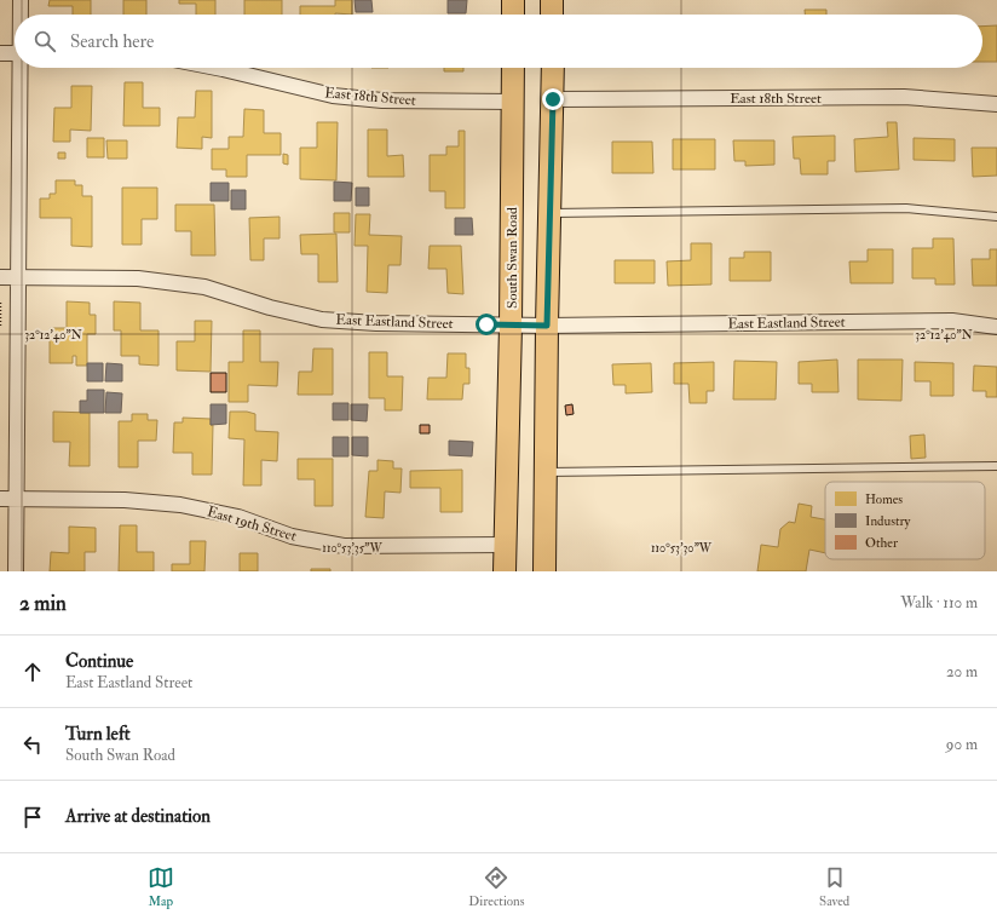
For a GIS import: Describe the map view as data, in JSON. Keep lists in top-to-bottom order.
{
  "streets": {
    "main road": ["South Swan Road"],
    "street": ["East 18th Street", "East Eastland Street", "East 19th Street"]
  },
  "crossings": [
    ["East 18th Street", "South Swan Road"],
    ["South Swan Road", "East Eastland Street"],
    ["South Swan Road", "East 19th Street"]
  ],
  "legend": ["Homes", "Industry", "Other"],
  "page": {
    "search": "Search here",
    "heading": ["2 min", "Walk · 110 m"],
    "list": [
      ["Continue", "East Eastland Street", "20 m"],
      ["Turn left", "South Swan Road", "90 m"],
      "Arrive at destination"
    ],
    "nav": ["Map", "Directions", "Saved"]
  },
  "coordinates": ["32°12'40\"N", "110°53'35\"W", "110°53'30\"W"]
}
